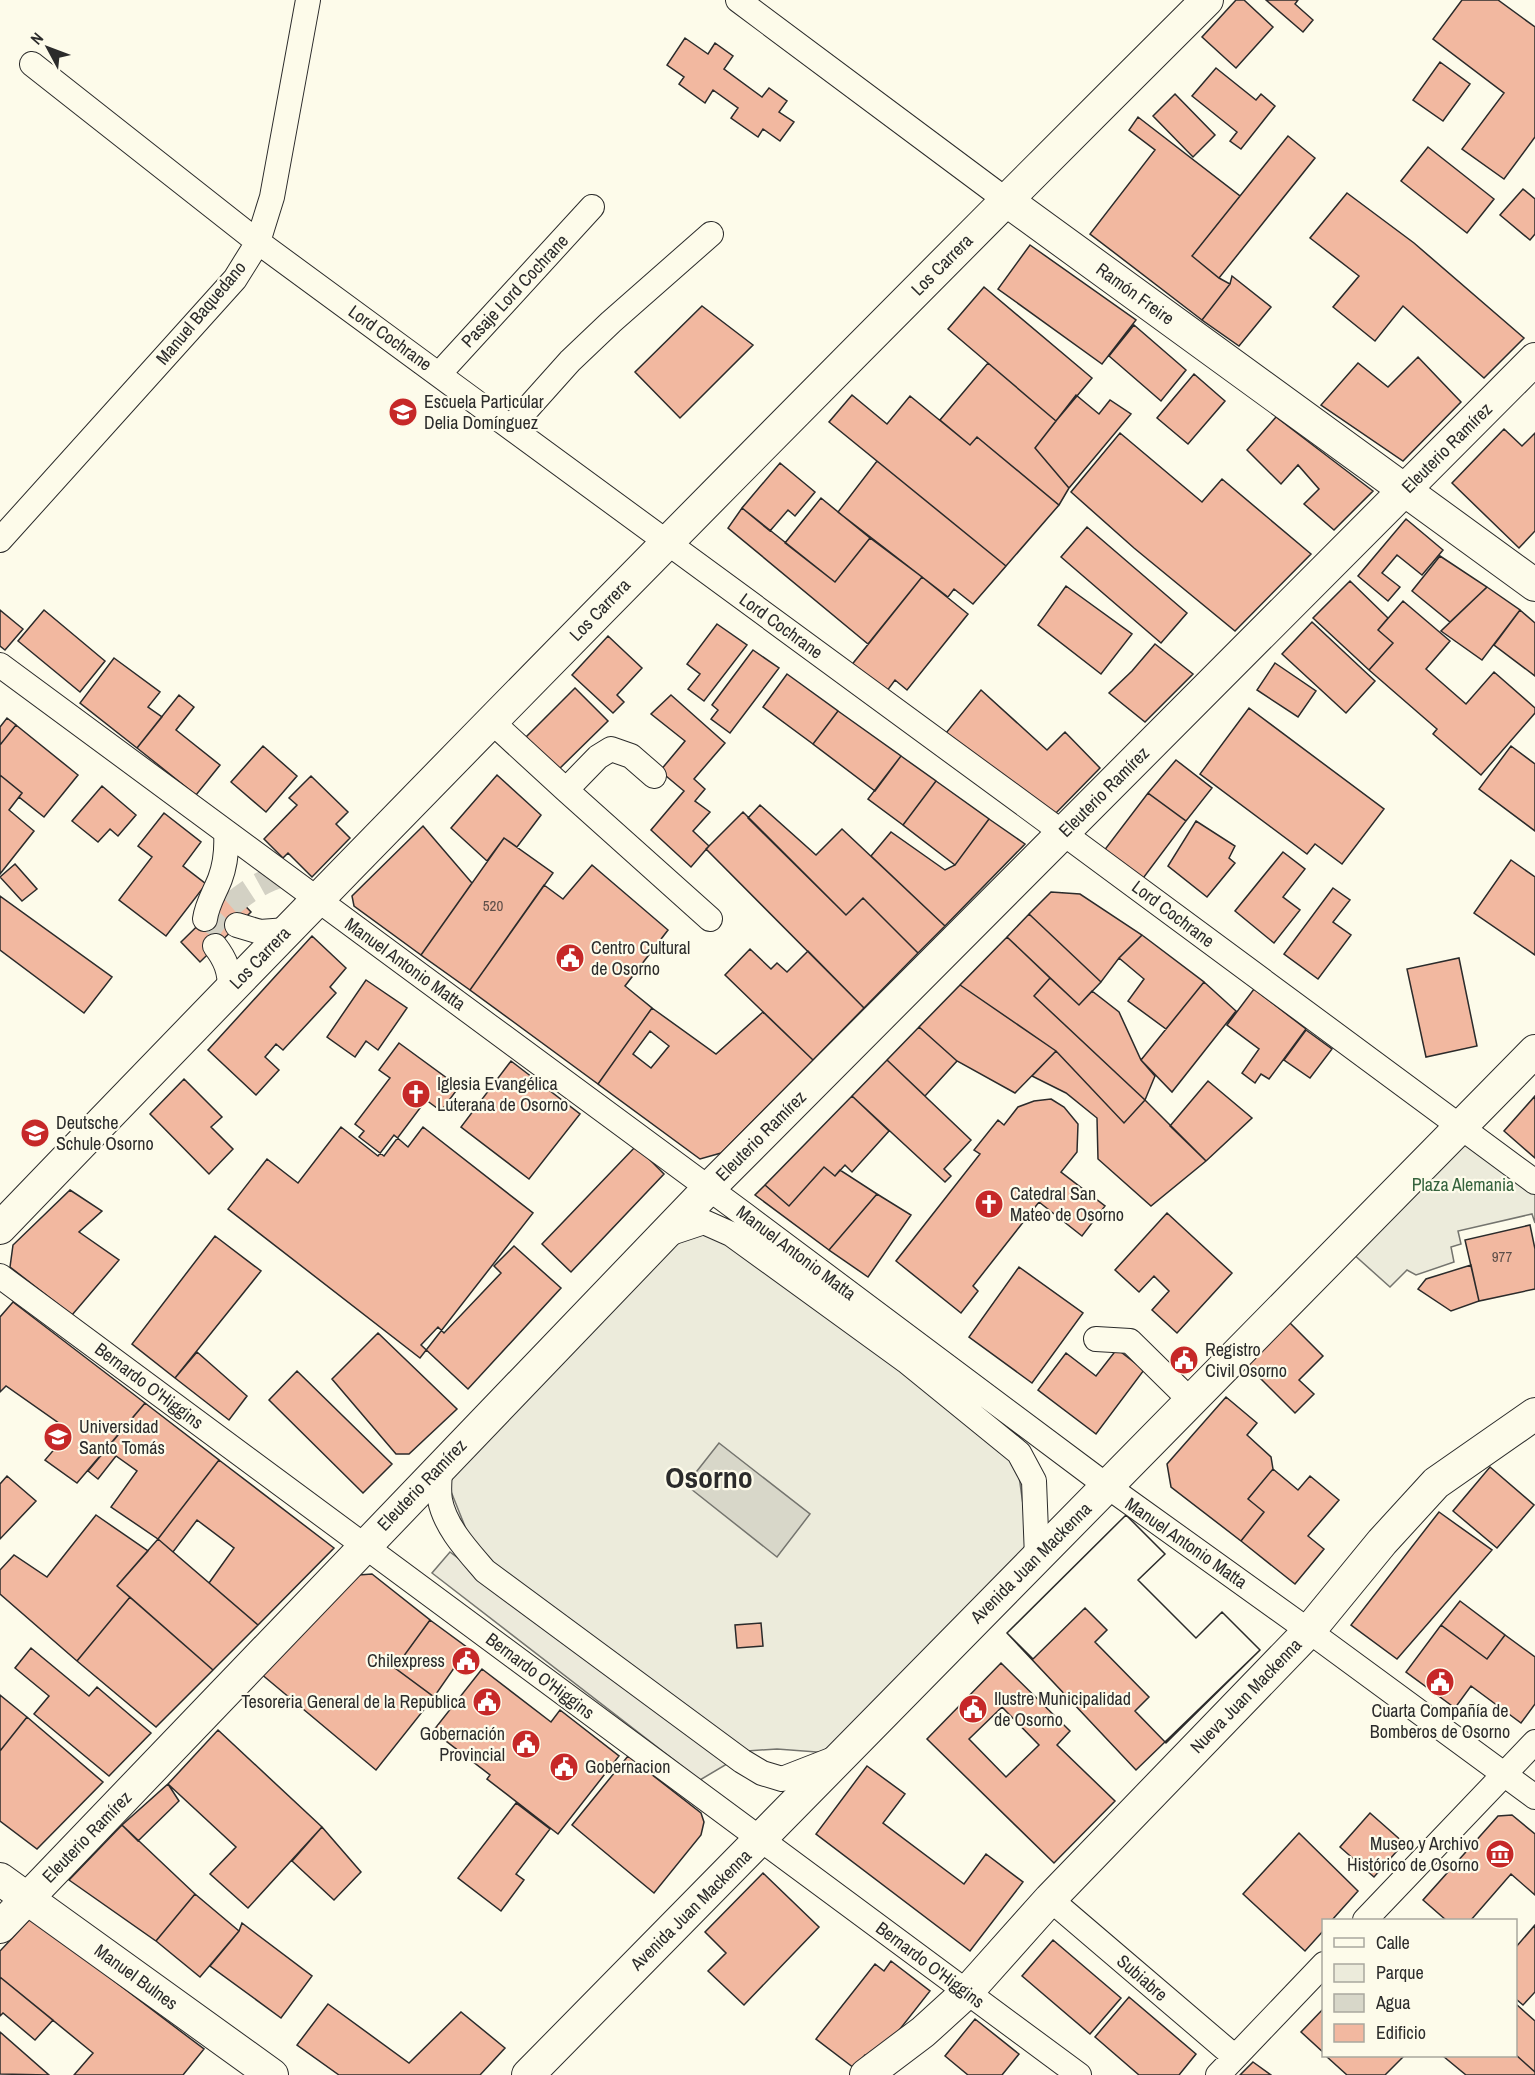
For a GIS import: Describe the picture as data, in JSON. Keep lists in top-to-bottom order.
{
  "streets": {
    "main road": [
      "Los Carrera",
      "Ramón Freire",
      "Eleuterio Ramírez",
      "Avenida Juan Mackenna",
      "Nueva Juan Mackenna",
      "Manuel Bulnes"
    ],
    "street": [
      "Pasaje Lord Cochrane",
      "Manuel Baquedano",
      "Lord Cochrane",
      "Manuel Antonio Matta",
      "Bernardo O'Higgins",
      "Subiabre"
    ]
  },
  "crossings": [
    ["Los Carrera", "Ramón Freire"],
    ["Los Carrera", "Lord Cochrane"],
    ["Los Carrera", "Manuel Antonio Matta"],
    ["Pasaje Lord Cochrane", "Lord Cochrane"],
    ["Ramón Freire", "Eleuterio Ramírez"],
    ["Manuel Baquedano", "Lord Cochrane"],
    ["Lord Cochrane", "Eleuterio Ramírez"],
    ["Lord Cochrane", "Avenida Juan Mackenna"],
    ["Eleuterio Ramírez", "Manuel Antonio Matta"],
    ["Eleuterio Ramírez", "Bernardo O'Higgins"],
    ["Eleuterio Ramírez", "Manuel Bulnes"],
    ["Manuel Antonio Matta", "Avenida Juan Mackenna"],
    ["Manuel Antonio Matta", "Nueva Juan Mackenna"],
    ["Bernardo O'Higgins", "Avenida Juan Mackenna"],
    ["Bernardo O'Higgins", "Nueva Juan Mackenna"],
    ["Nueva Juan Mackenna", "Subiabre"]
  ],
  "districts": ["Osorno"],
  "parks": ["Plaza Alemania"],
  "places": {
    "school or university": ["Escuela Particular Delia Domínguez", "Deutsche Schule Osorno", "Universidad Santo Tomás"],
    "public building": [
      "Centro Cultural de Osorno",
      "Registro Civil Osorno",
      "Chilexpress",
      "Cuarta Compañía de Bomberos de Osorno",
      "Tesoreria General de la Republica",
      "Ilustre Municipalidad de Osorno",
      "Gobernación Provincial",
      "Gobernacion"
    ],
    "church": ["Iglesia Evangélica Luterana de Osorno", "Catedral San Mateo de Osorno"],
    "museum": ["Museo y Archivo Histórico de Osorno"]
  },
  "house_numbers": ["520", "977"],
  "legend": [
    "Calle",
    "Parque",
    "Agua",
    "Edificio"
  ],
  "north": "top left"
}
